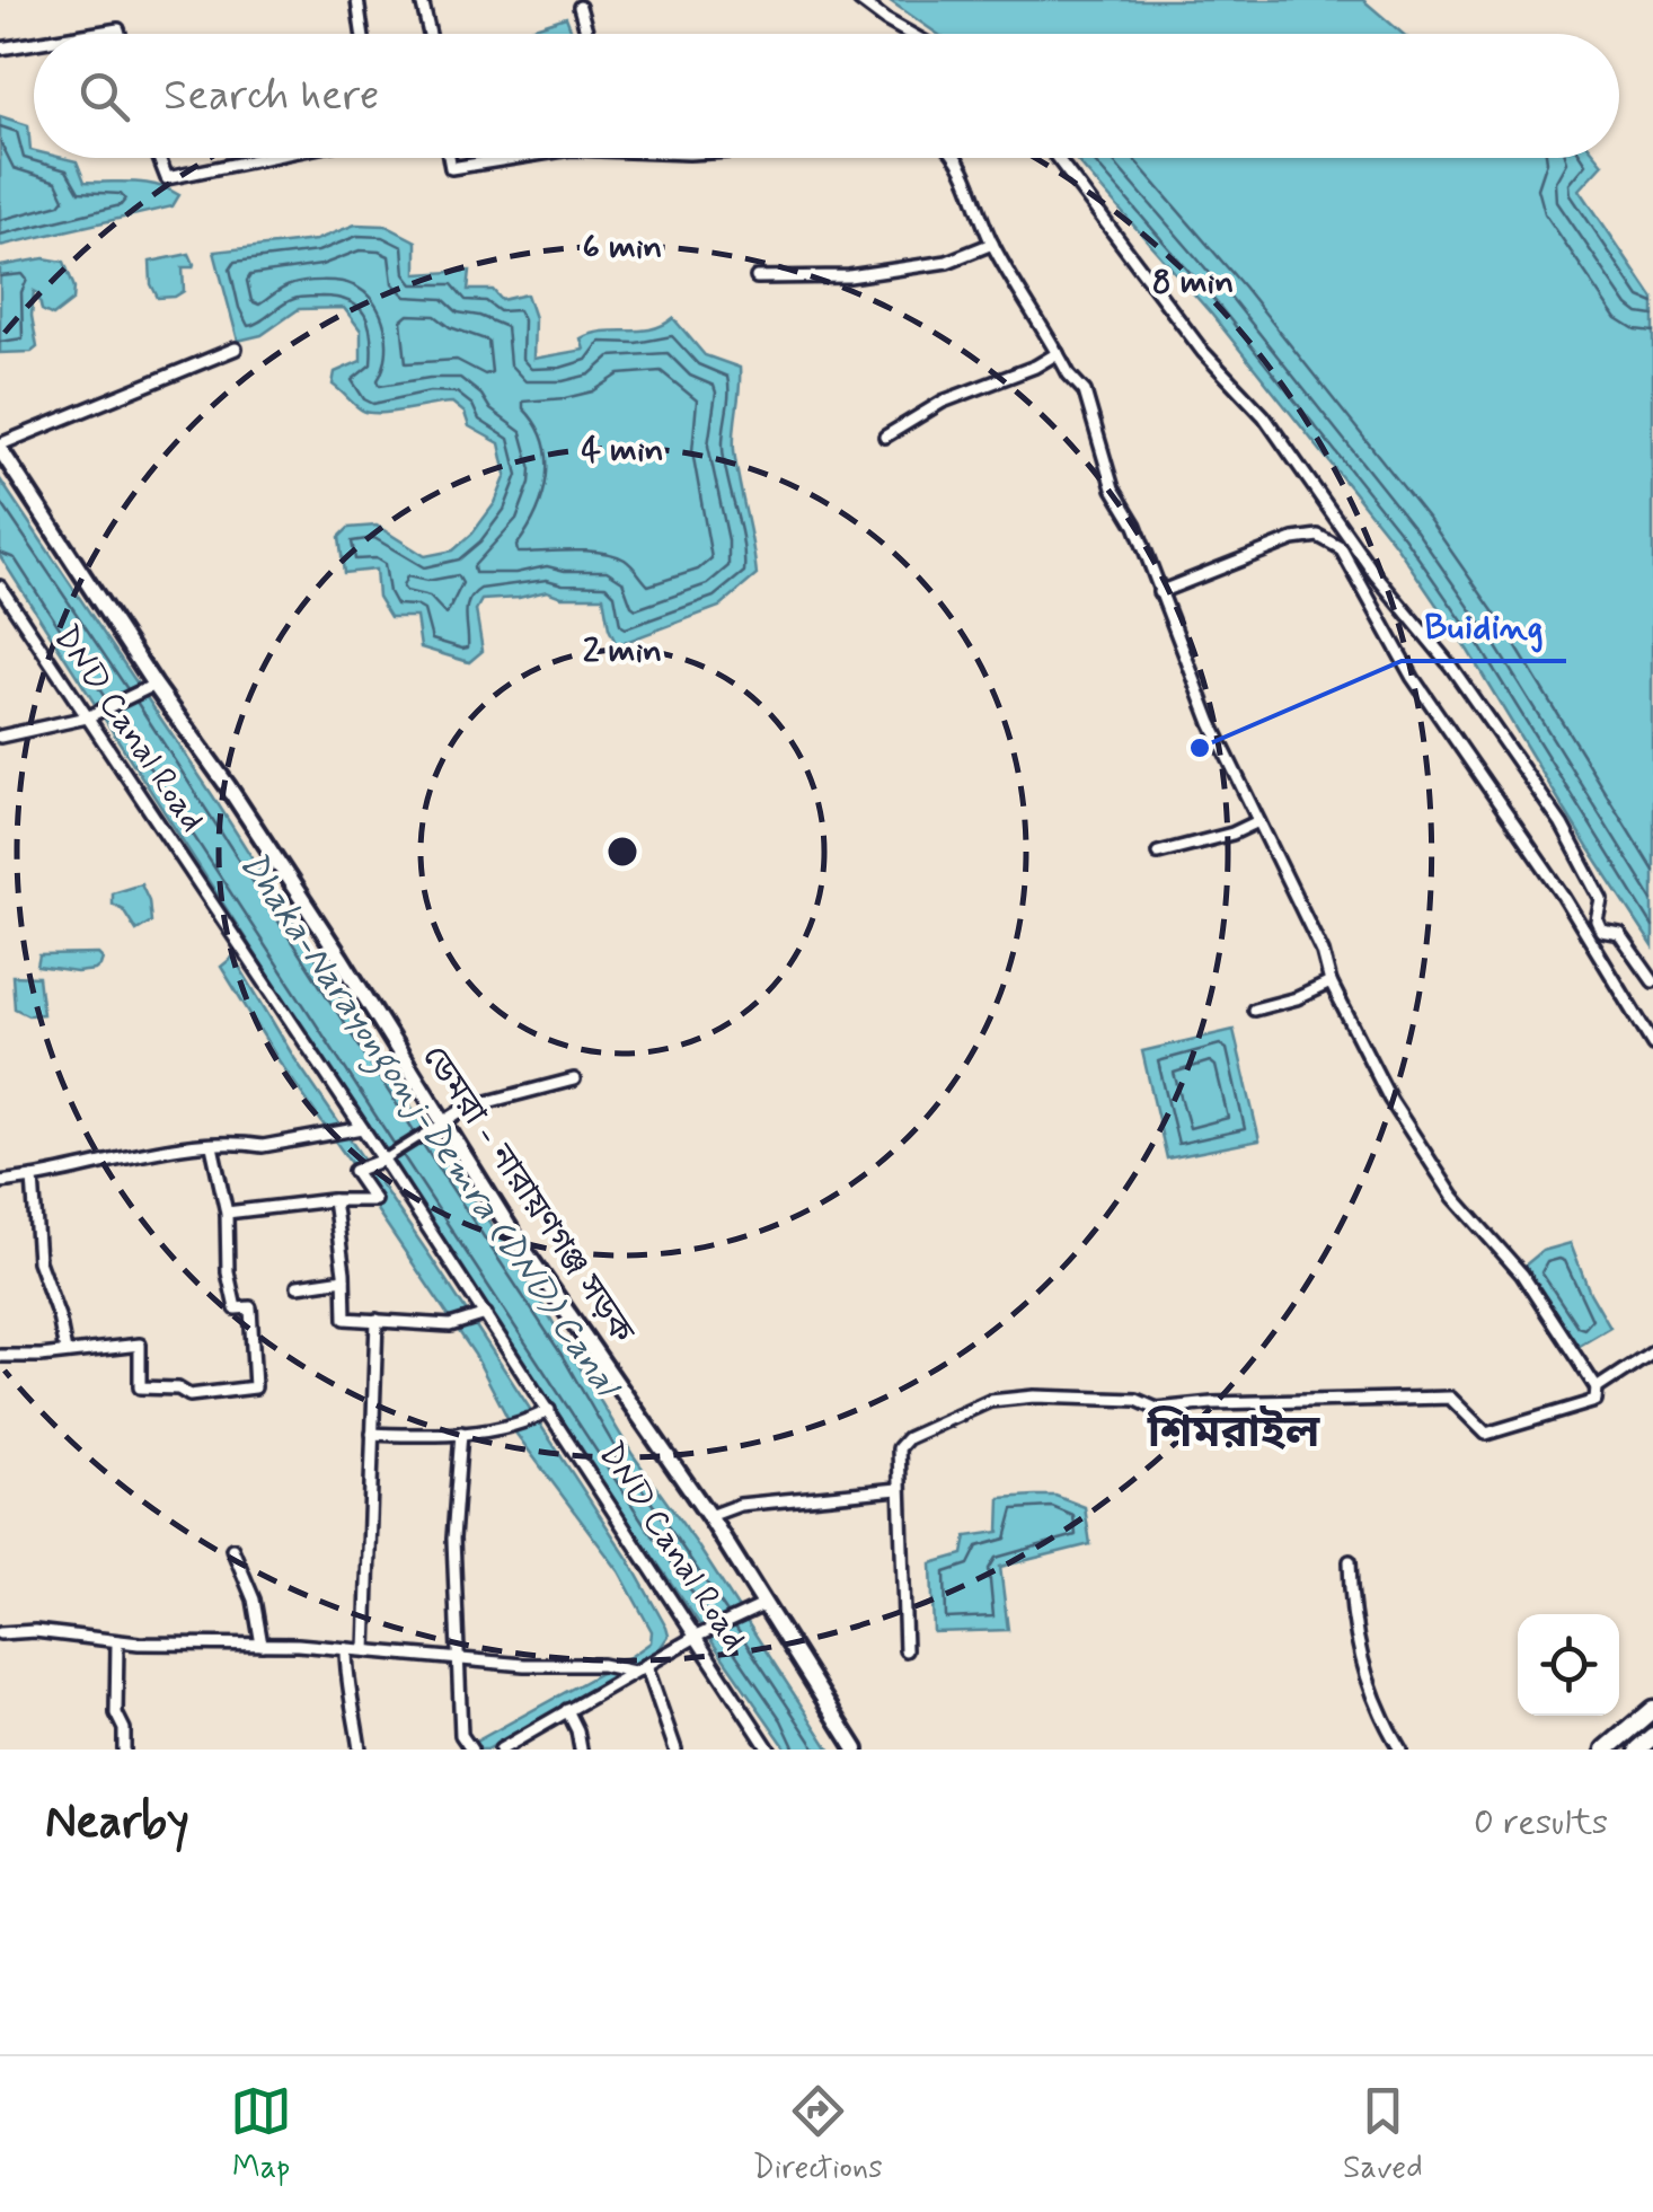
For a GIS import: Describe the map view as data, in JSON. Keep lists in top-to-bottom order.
{
  "streets": {
    "main road": ["ডেমরা - নারায়ণগঞ্জ সড়ক"],
    "street": ["DND Canal Road"]
  },
  "districts": ["শিমরাইল"],
  "water": ["Dhaka-Narayongonj-Demra (DND) Canal"],
  "places": ["Buiding"],
  "page": {
    "search": "Search here",
    "heading": ["Nearby", "0 results"],
    "nav": ["Map", "Directions", "Saved"]
  },
  "rings": [
    "6 min",
    "8 min",
    "4 min",
    "2 min"
  ]
}
